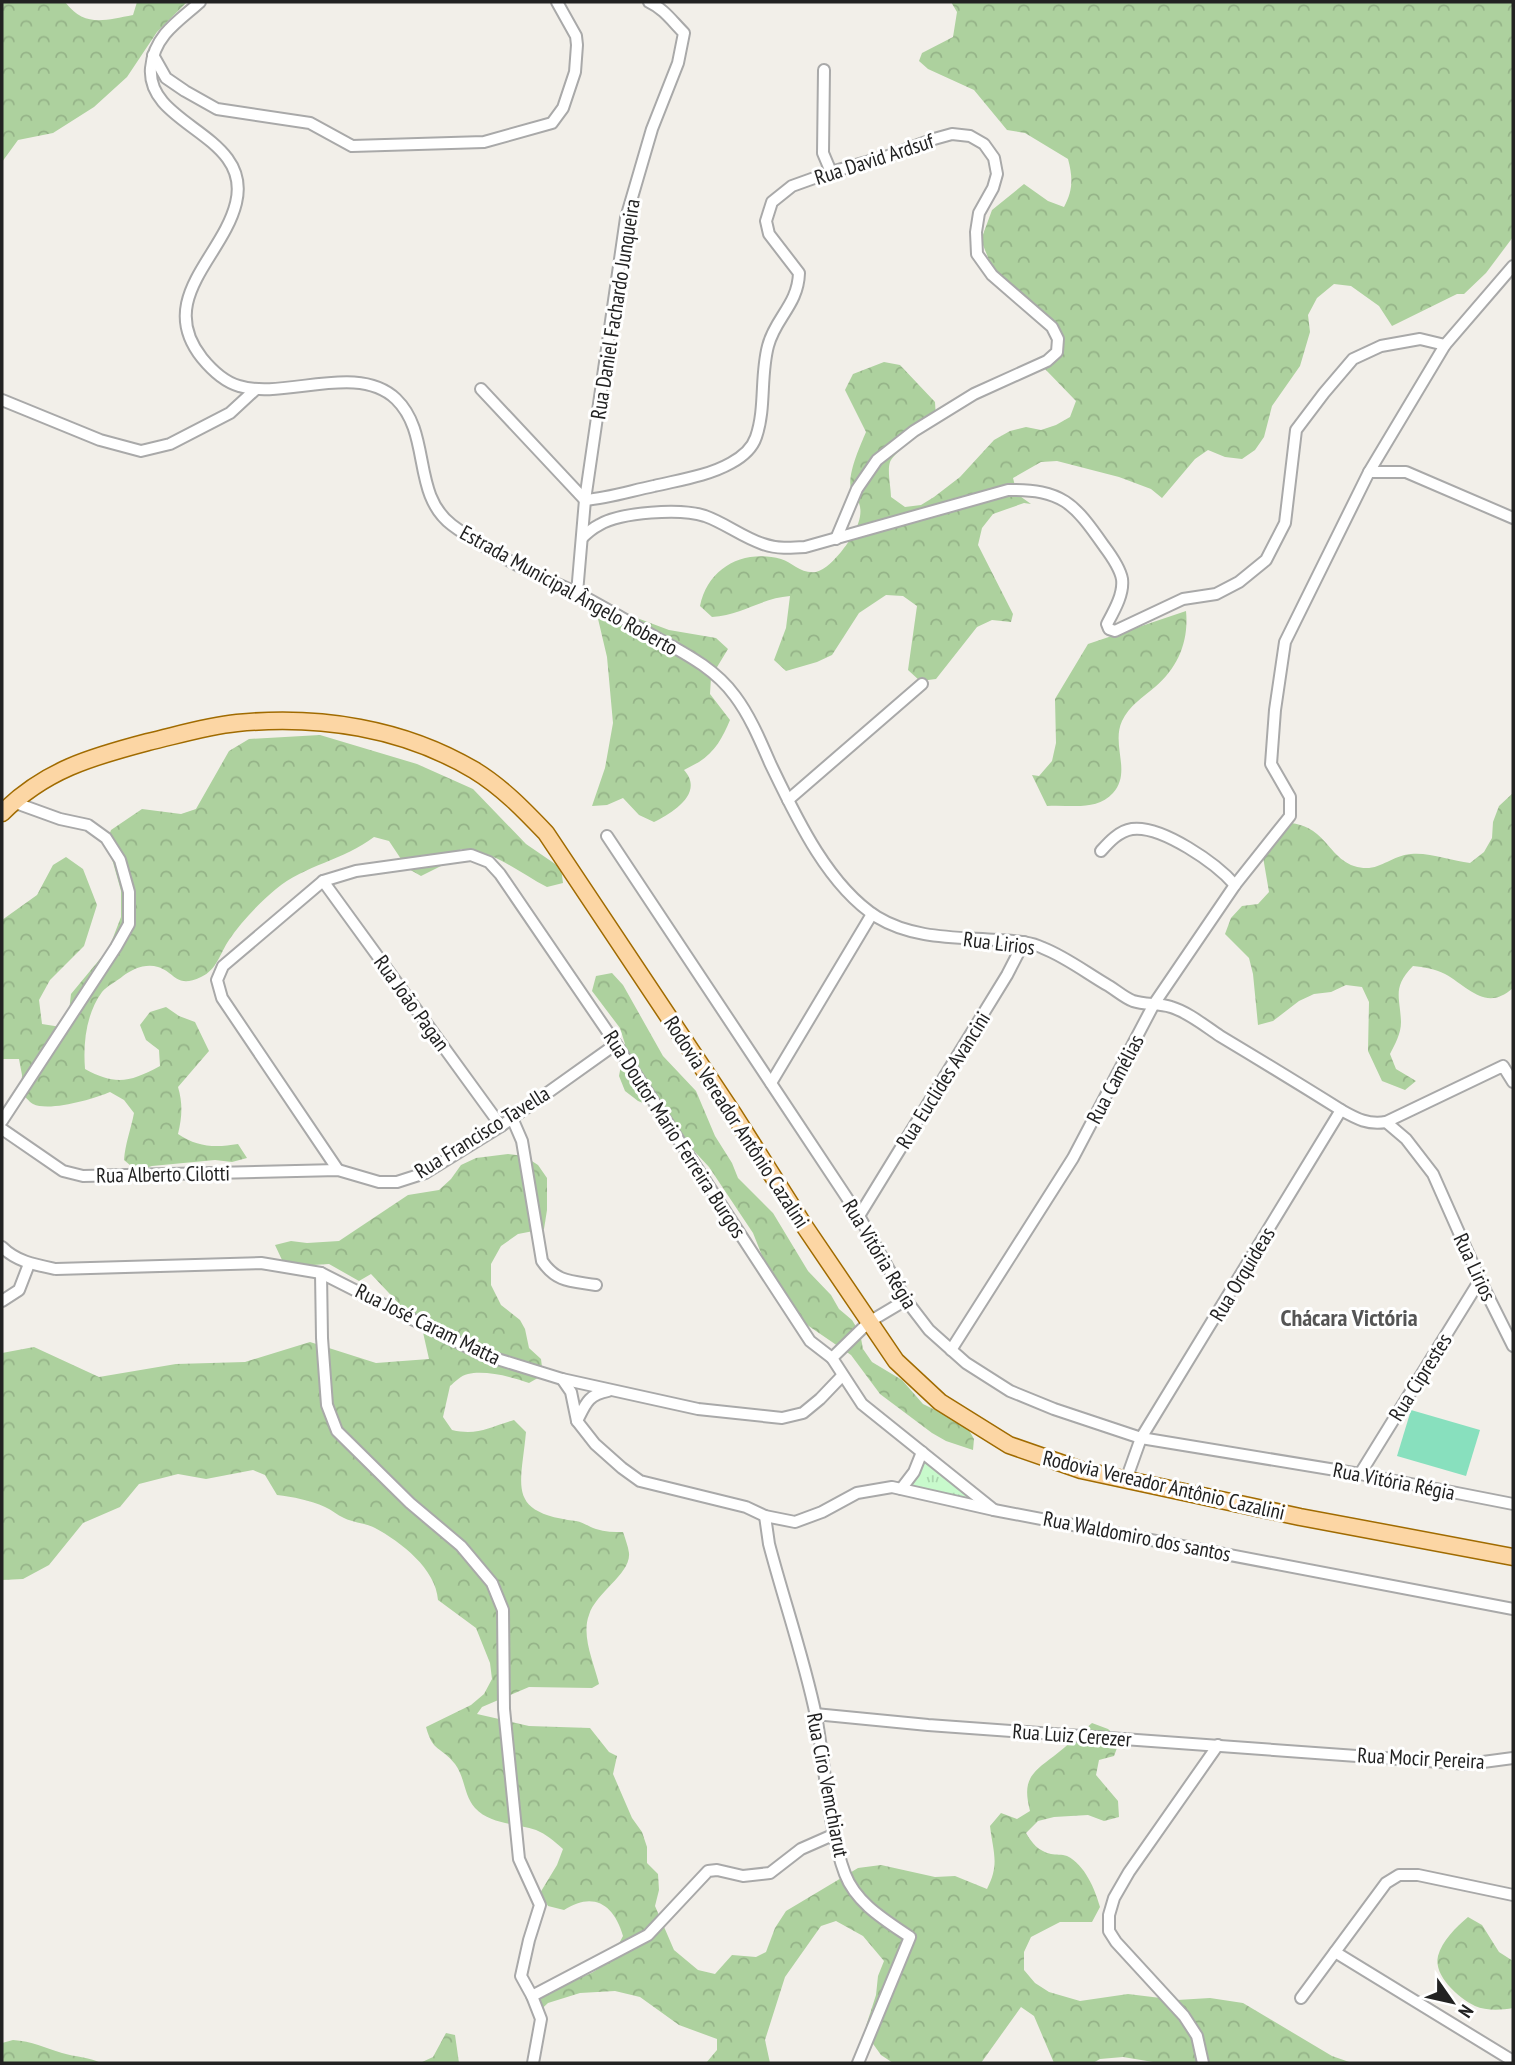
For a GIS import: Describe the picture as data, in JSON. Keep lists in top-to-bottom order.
{
  "streets": {
    "main road": ["Rodovia Vereador Antônio Cazalini"],
    "street": [
      "Rua David Ardsuf",
      "Rua Daniel Fachardo Junqueira",
      "Estrada Municipal Ângelo Roberto",
      "Rua Lirios",
      "Rua João Pagan",
      "Rua Camélias",
      "Rua Euclides Avancini",
      "Rua Francisco Tavella",
      "Rua Doutor Mario Ferreira Burgos",
      "Rua Alberto Cilotti",
      "Rua Vitória Régia",
      "Rua Orquideas",
      "Rua José Caram Matta",
      "Rua Ciprestes",
      "Rua Waldomiro dos santos",
      "Rua Luiz Cerezer",
      "Rua Mocir Pereira",
      "Rua Ciro Vemchiarut"
    ]
  },
  "crossings": [
    ["Rua David Ardsuf", "Rua Daniel Fachardo Junqueira"],
    ["Rua Daniel Fachardo Junqueira", "Estrada Municipal Ângelo Roberto"],
    ["Estrada Municipal Ângelo Roberto", "Rua Lirios"],
    ["Rua Lirios", "Rua Camélias"],
    ["Rua Lirios", "Rua Euclides Avancini"],
    ["Rua Lirios", "Rua Orquideas"],
    ["Rua Lirios", "Rua Ciprestes"],
    ["Rua João Pagan", "Rua Francisco Tavella"],
    ["Rua João Pagan", "Rua Doutor Mario Ferreira Burgos"],
    ["Rua Camélias", "Rua Vitória Régia"],
    ["Rua Euclides Avancini", "Rua Vitória Régia"],
    ["Rodovia Vereador Antônio Cazalini", "Rua Orquideas"],
    ["Rua Francisco Tavella", "Rua Doutor Mario Ferreira Burgos"],
    ["Rua Francisco Tavella", "Rua Alberto Cilotti"],
    ["Rua Doutor Mario Ferreira Burgos", "Rua José Caram Matta"],
    ["Rua Doutor Mario Ferreira Burgos", "Rua Waldomiro dos santos"],
    ["Rua Vitória Régia", "Rua Orquideas"],
    ["Rua Vitória Régia", "Rua Ciprestes"],
    ["Rua Waldomiro dos santos", "Rua Ciro Vemchiarut"],
    ["Rua Luiz Cerezer", "Rua Mocir Pereira"],
    ["Rua Luiz Cerezer", "Rua Ciro Vemchiarut"]
  ],
  "districts": ["Chácara Victória"],
  "north": "bottom right"
}
